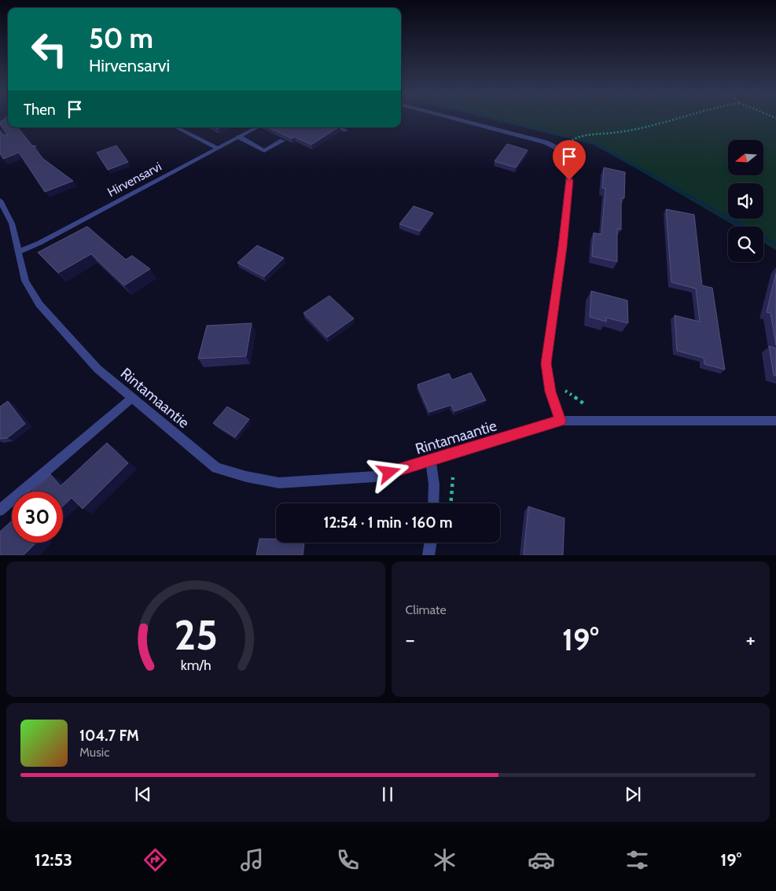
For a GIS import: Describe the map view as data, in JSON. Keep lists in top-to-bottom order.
{
  "streets": {
    "street": ["Hirvensarvi", "Rintamaantie"]
  },
  "crossings": [
    ["Hirvensarvi", "Rintamaantie"]
  ],
  "north": "left",
  "page": {
    "turn": ["50 m", "Hirvensarvi"],
    "then": "Then",
    "limit": "30",
    "trip": "12:54 · 1 min · 160 m",
    "tile": "Climate",
    "heat": ["−", "19°", "+"],
    "song": ["104.7 FM", "Music"],
    "tabs": ["12:53", "19°"],
    "gauge": ["25", "km/h"]
  }
}
